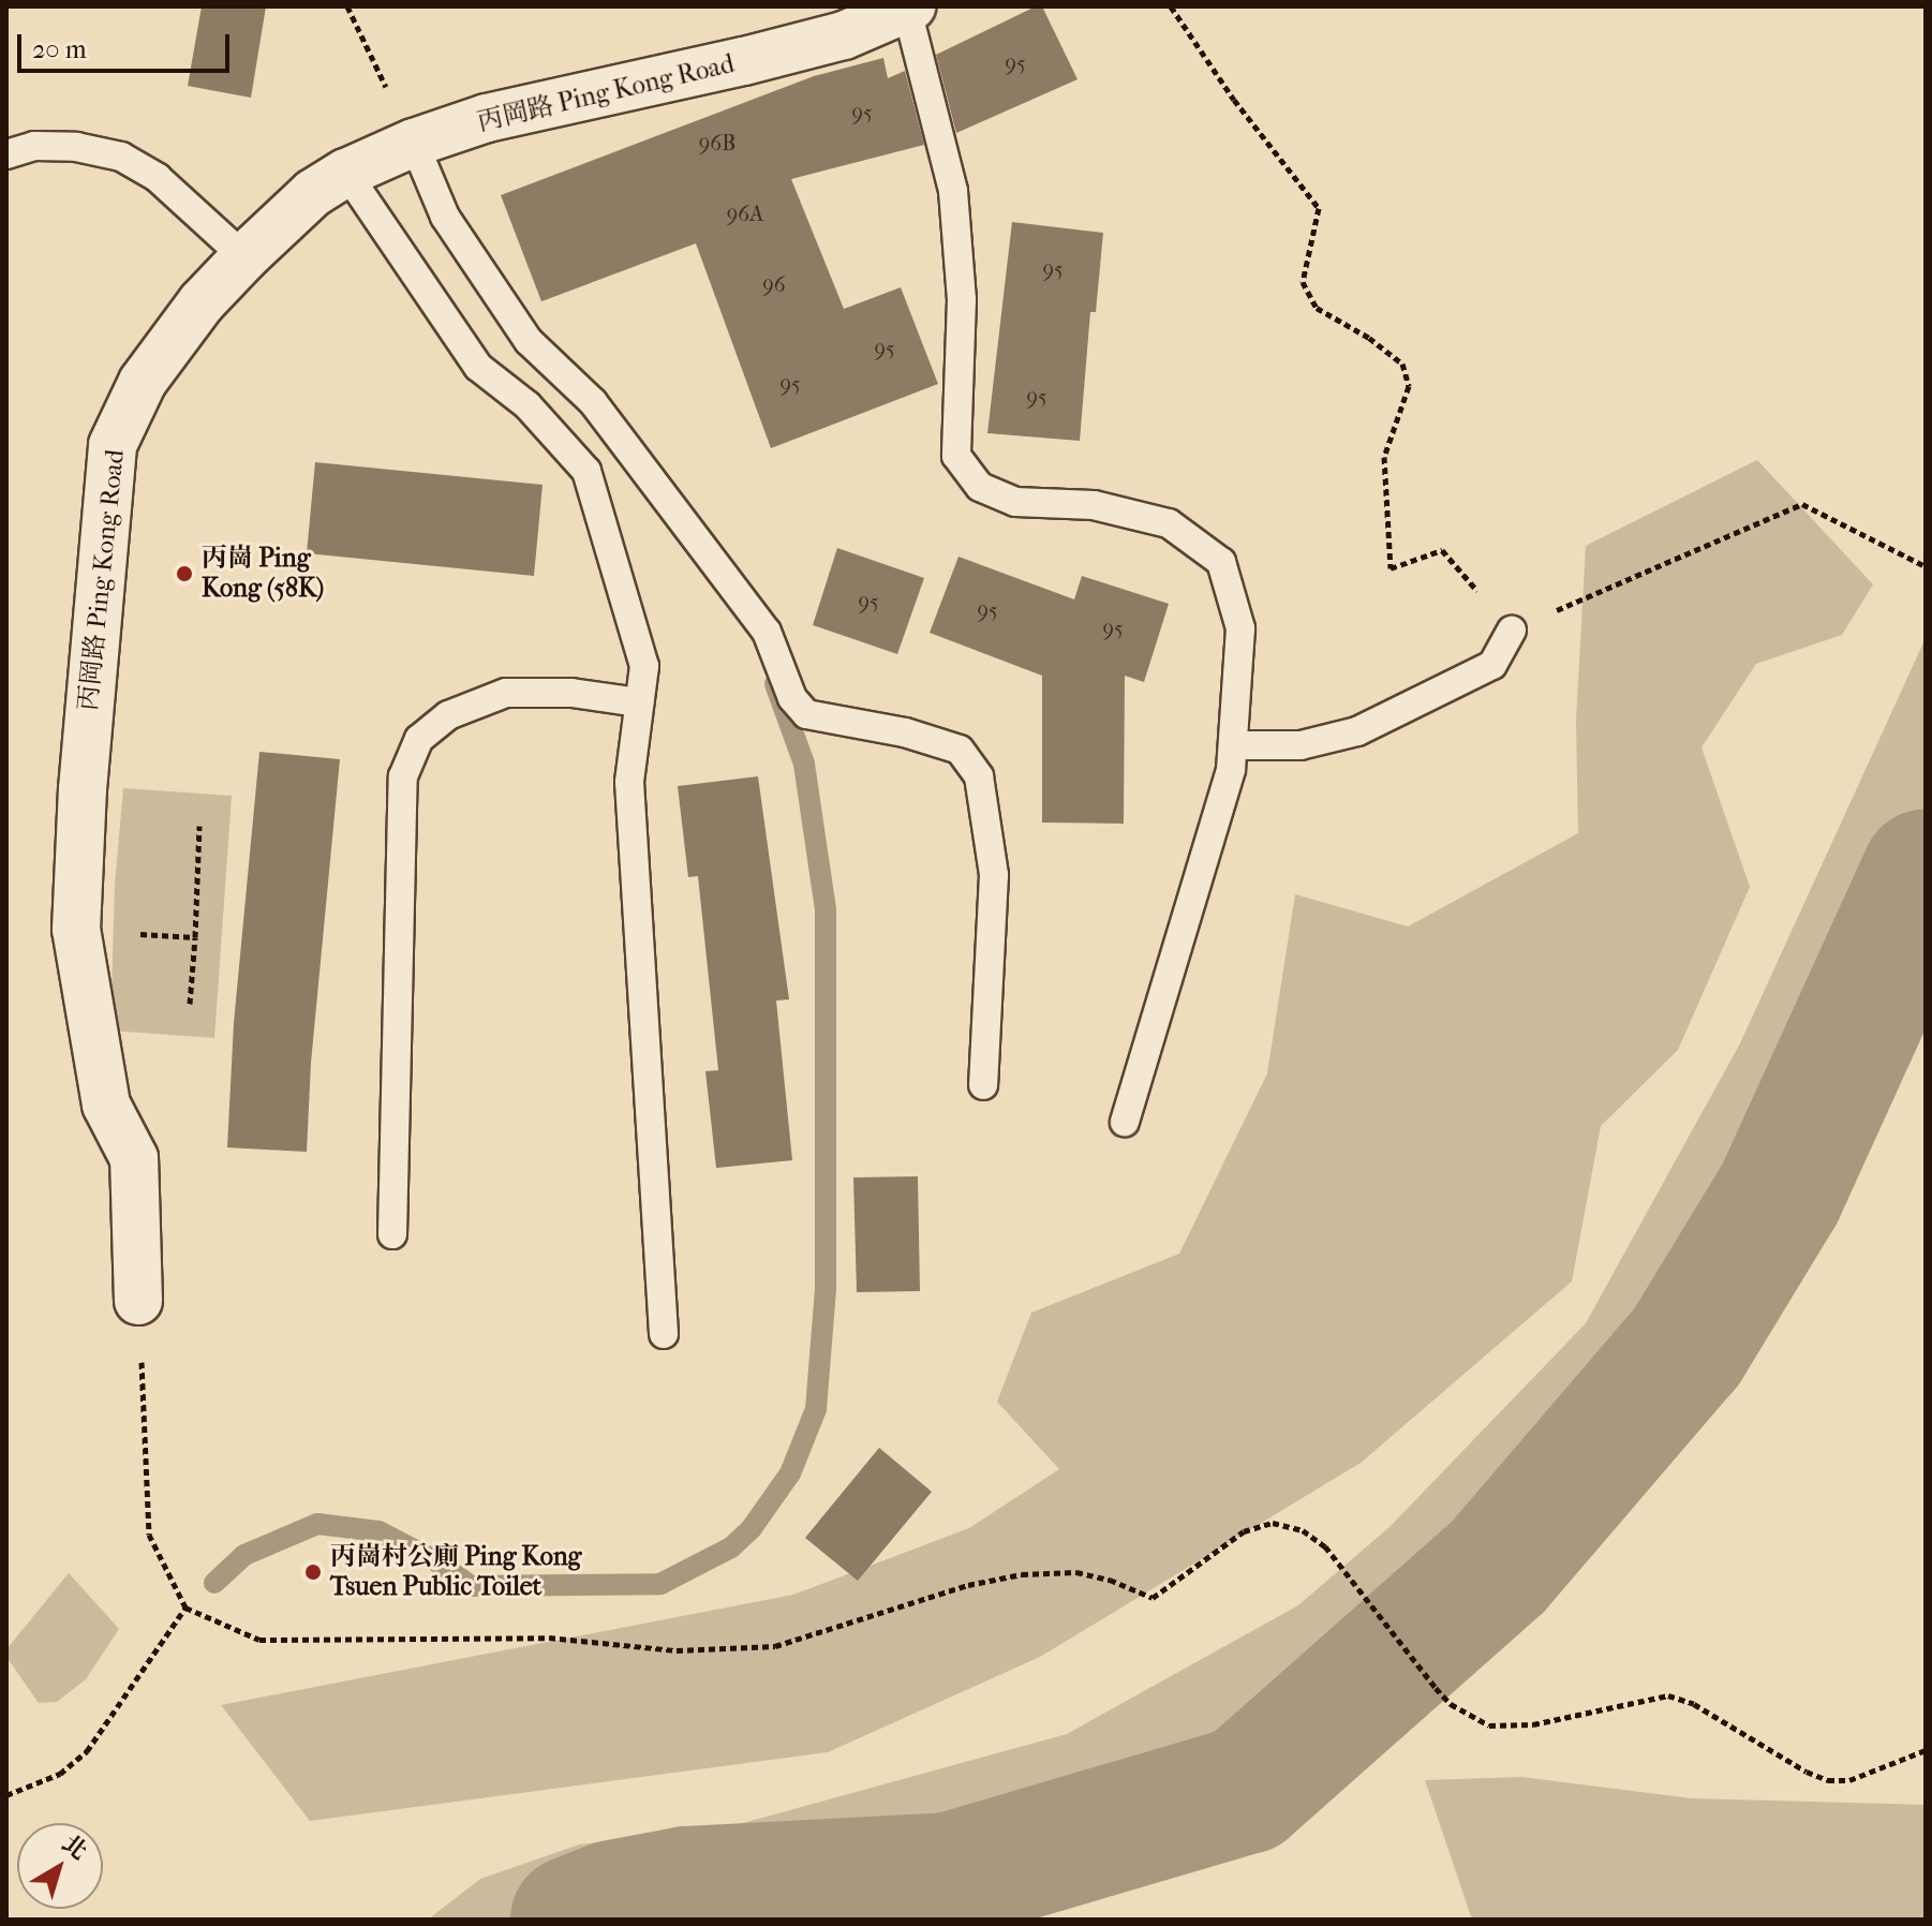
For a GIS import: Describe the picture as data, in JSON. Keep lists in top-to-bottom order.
{
  "streets": {
    "street": ["丙岡路 Ping Kong Road"]
  },
  "places": ["丙崗 Ping Kong (58K)", "丙崗村公廁 Ping Kong Tsuen Public Toilet"],
  "house_numbers": [
    "95",
    "95",
    "96B",
    "96A",
    "95",
    "96",
    "95",
    "95",
    "95",
    "95",
    "95",
    "95"
  ],
  "scale_bar": "20 m",
  "north": "top right"
}
